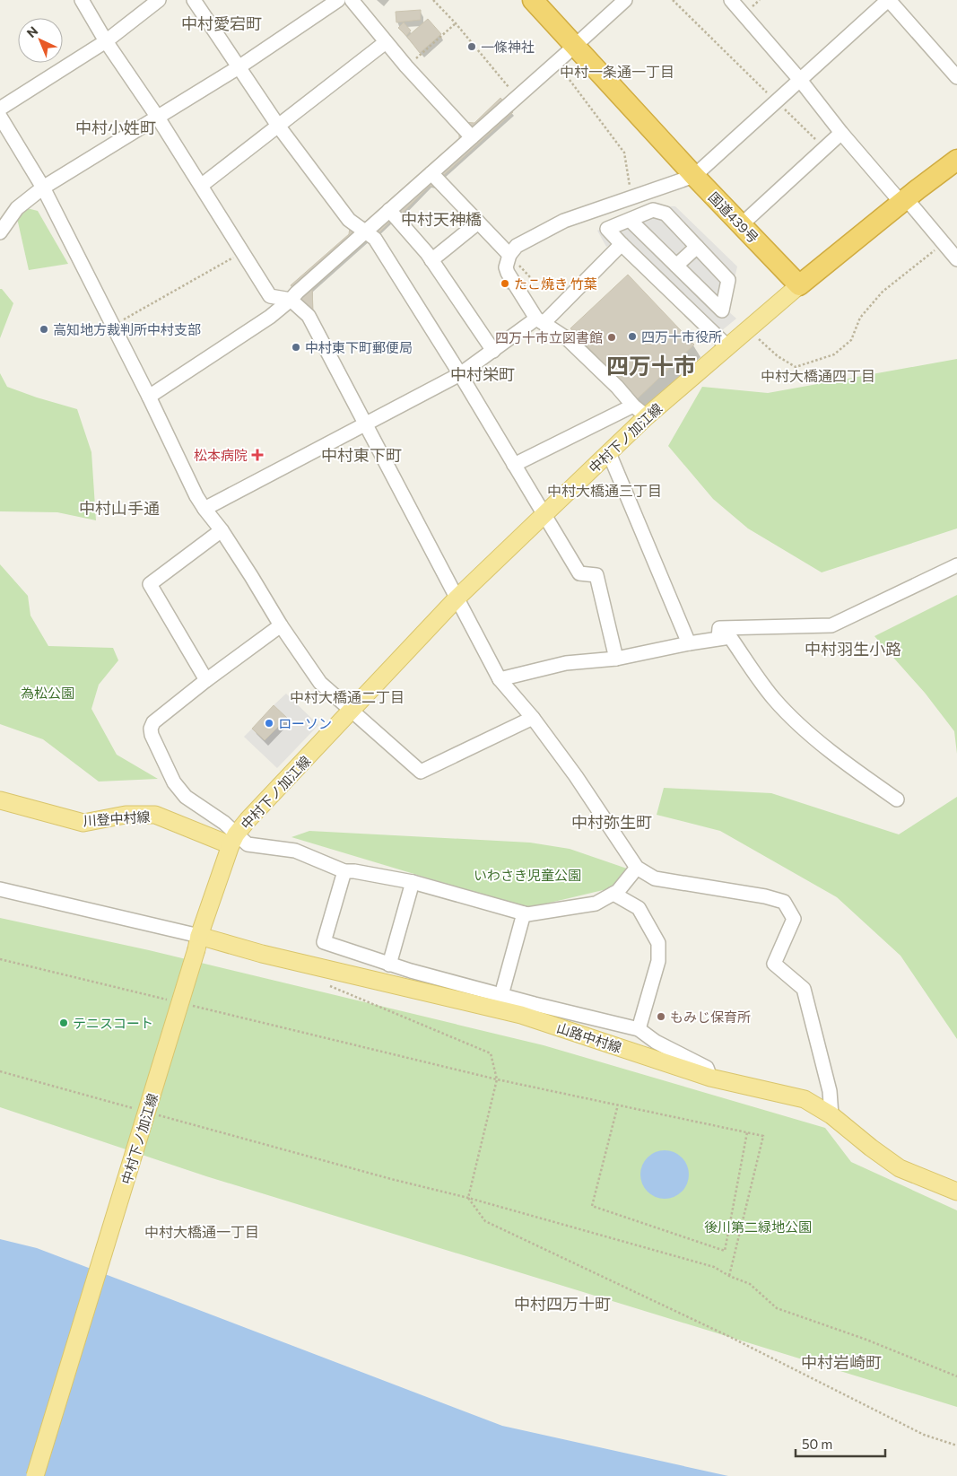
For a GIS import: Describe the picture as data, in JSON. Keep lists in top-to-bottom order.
{
  "streets": {
    "highway": ["国道439号"],
    "main road": ["中村下ノ加江線", "川登中村線", "山路中村線"]
  },
  "crossings": [
    ["国道439号", "中村下ノ加江線"],
    ["中村下ノ加江線", "川登中村線"],
    ["中村下ノ加江線", "山路中村線"]
  ],
  "districts": [
    "中村愛宕町",
    "中村一条通一丁目",
    "中村小姓町",
    "中村天神橋",
    "四万十市",
    "中村栄町",
    "中村大橋通四丁目",
    "中村東下町",
    "中村大橋通三丁目",
    "中村山手通",
    "中村羽生小路",
    "中村大橋通二丁目",
    "中村弥生町",
    "中村大橋通一丁目",
    "中村四万十町",
    "中村岩崎町"
  ],
  "parks": ["為松公園", "いわさき児童公園", "後川第二緑地公園"],
  "places": {
    "other": [
      "一條神社",
      "たこ焼き 竹葉",
      "高知地方裁判所中村支部",
      "四万十市役所",
      "四万十市立図書館",
      "中村東下町郵便局",
      "ローソン",
      "もみじ保育所",
      "テニスコート"
    ],
    "health": ["松本病院"]
  },
  "scale_bar": "50 m",
  "north": "top left"
}
